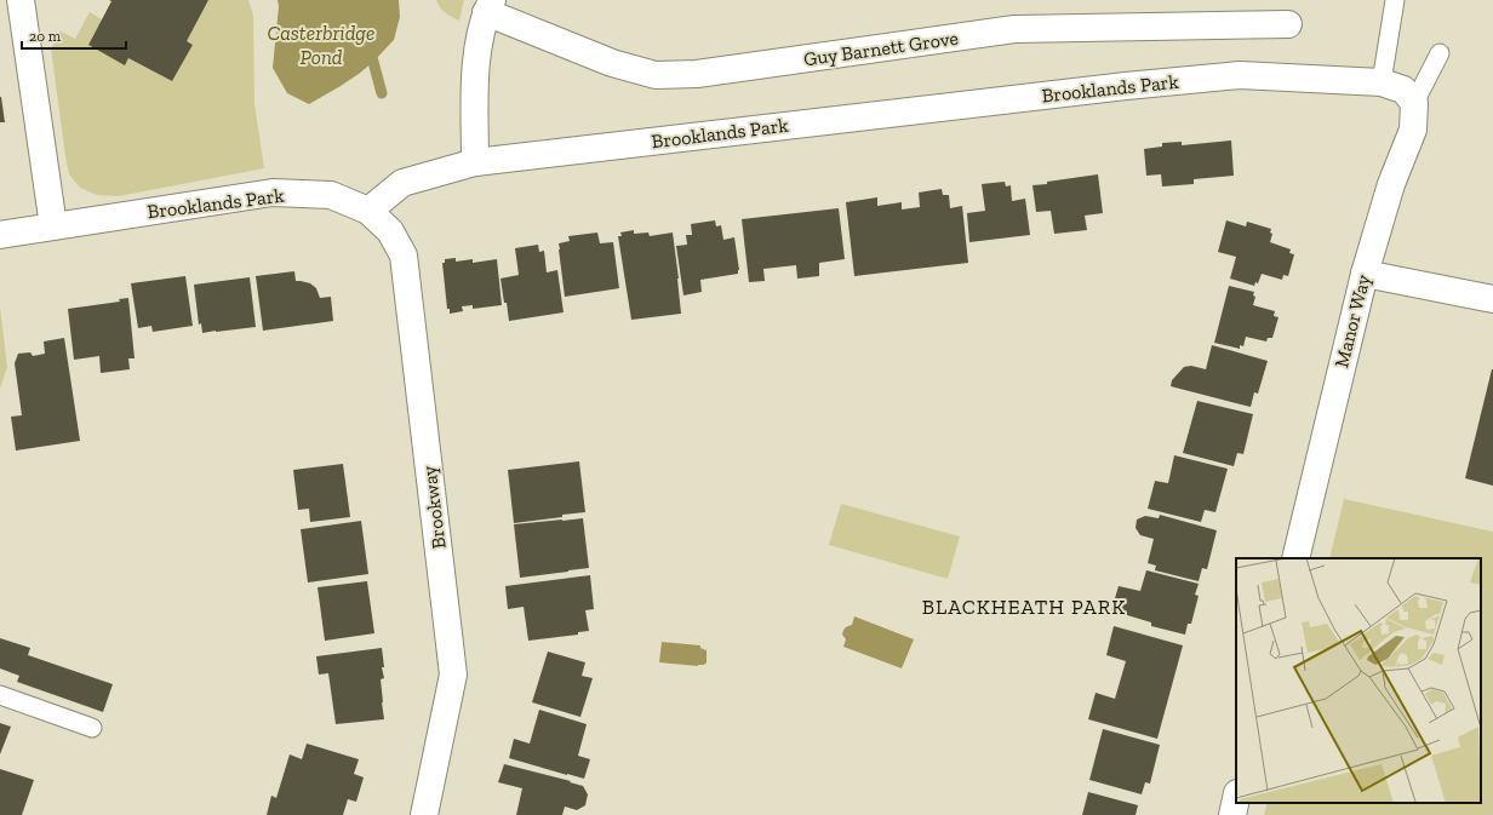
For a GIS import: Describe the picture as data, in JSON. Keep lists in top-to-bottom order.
{
  "streets": {
    "street": [
      "Guy Barnett Grove",
      "Brooklands Park",
      "Manor Way",
      "Brookway"
    ]
  },
  "crossings": [
    ["Brooklands Park", "Manor Way"],
    ["Brooklands Park", "Brookway"]
  ],
  "districts": ["BLACKHEATH PARK"],
  "water": ["Casterbridge Pond"],
  "scale_bar": "20 m"
}
